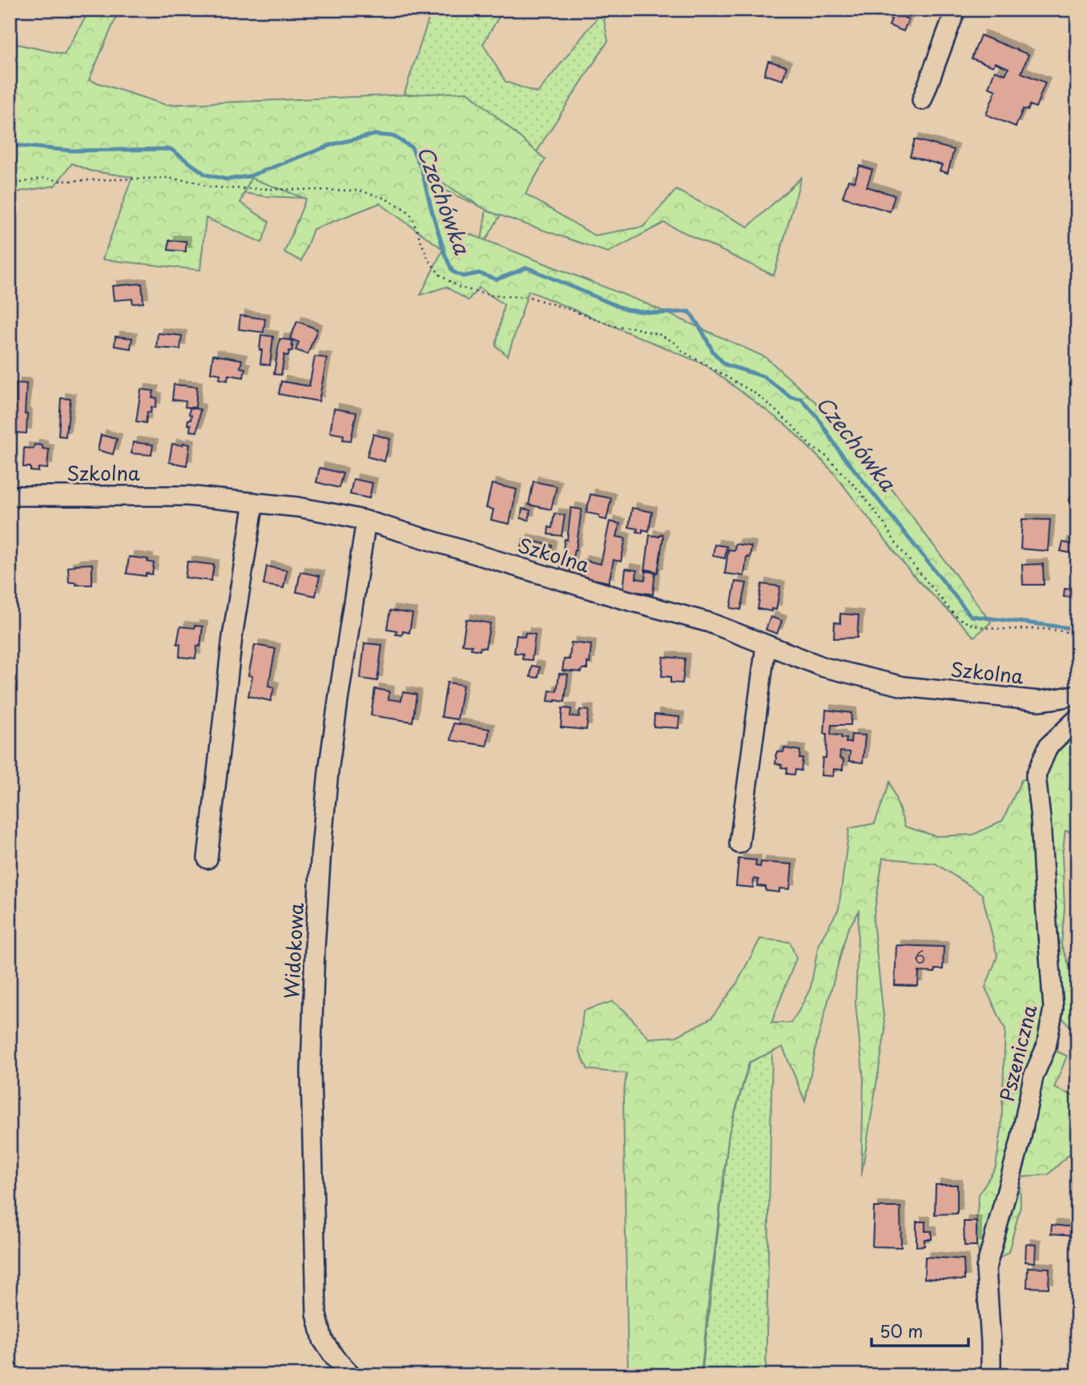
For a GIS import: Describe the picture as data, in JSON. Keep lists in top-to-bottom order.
{
  "streets": {
    "street": ["Szkolna", "Widokowa", "Pszeniczna"]
  },
  "crossings": [
    ["Szkolna", "Widokowa"]
  ],
  "water": ["Czechówka"],
  "house_numbers": ["6"],
  "scale_bar": "50 m"
}
